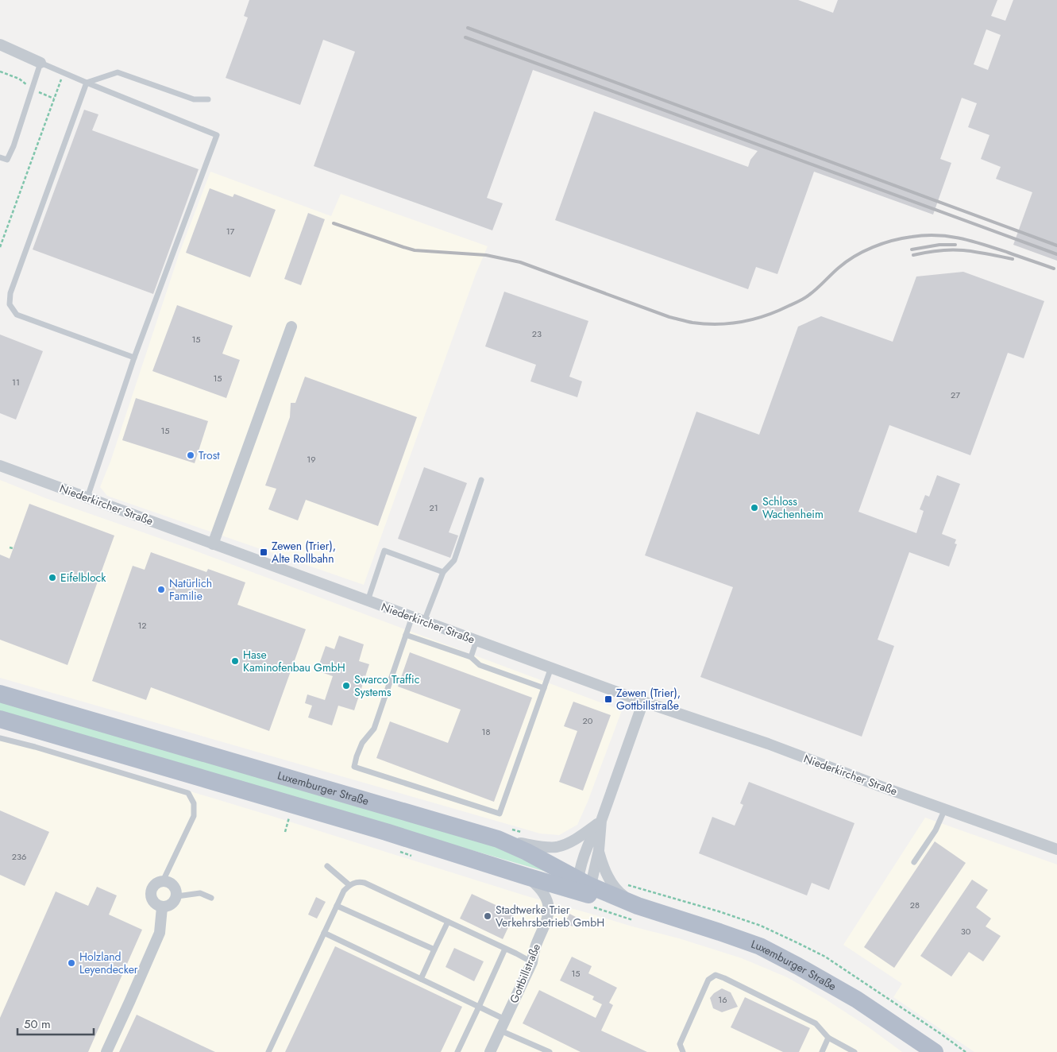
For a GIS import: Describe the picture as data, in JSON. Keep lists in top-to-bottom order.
{
  "streets": {
    "main road": ["Luxemburger Straße"],
    "street": ["Niederkircher Straße", "Gottbillstraße"]
  },
  "crossings": [
    ["Luxemburger Straße", "Gottbillstraße"]
  ],
  "places": {
    "other": [
      "Trost",
      "Schloss Wachenheim",
      "Eifelblock",
      "Natürlich Familie",
      "Hase Kaminofenbau GmbH",
      "Swarco Traffic Systems",
      "Stadtwerke Trier Verkehrsbetrieb GmbH",
      "Holzland Leyendecker"
    ],
    "transit": ["Zewen (Trier), Alte Rollbahn", "Zewen (Trier), Gottbillstraße"]
  },
  "house_numbers": [
    "17",
    "23",
    "15",
    "15",
    "11",
    "27",
    "15",
    "19",
    "21",
    "12",
    "20",
    "18",
    "236",
    "28",
    "30",
    "15",
    "16"
  ],
  "scale_bar": "50 m"
}
